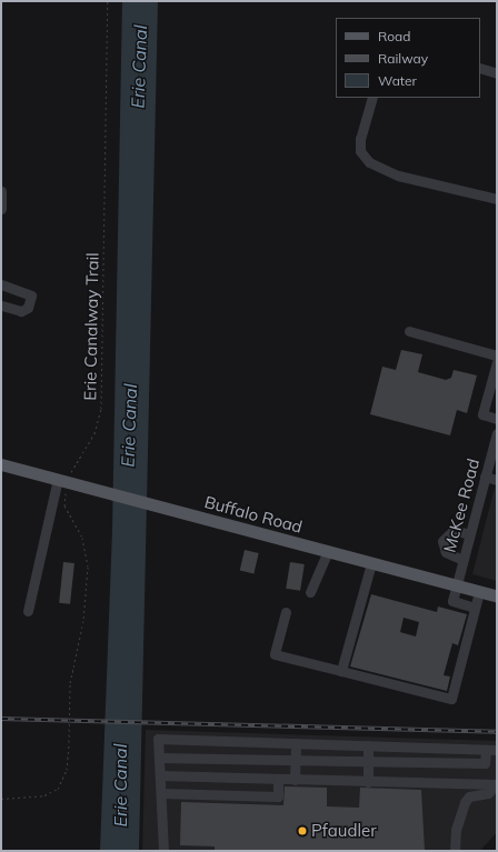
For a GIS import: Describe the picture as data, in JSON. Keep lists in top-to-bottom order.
{
  "streets": {
    "main road": ["Buffalo Road"],
    "street": ["McKee Road"],
    "path": ["Erie Canalway Trail"]
  },
  "crossings": [
    ["Erie Canalway Trail", "Buffalo Road"],
    ["McKee Road", "Buffalo Road"]
  ],
  "water": ["Erie Canal"],
  "places": ["Pfaudler"],
  "legend": ["Road", "Railway", "Water"]
}
